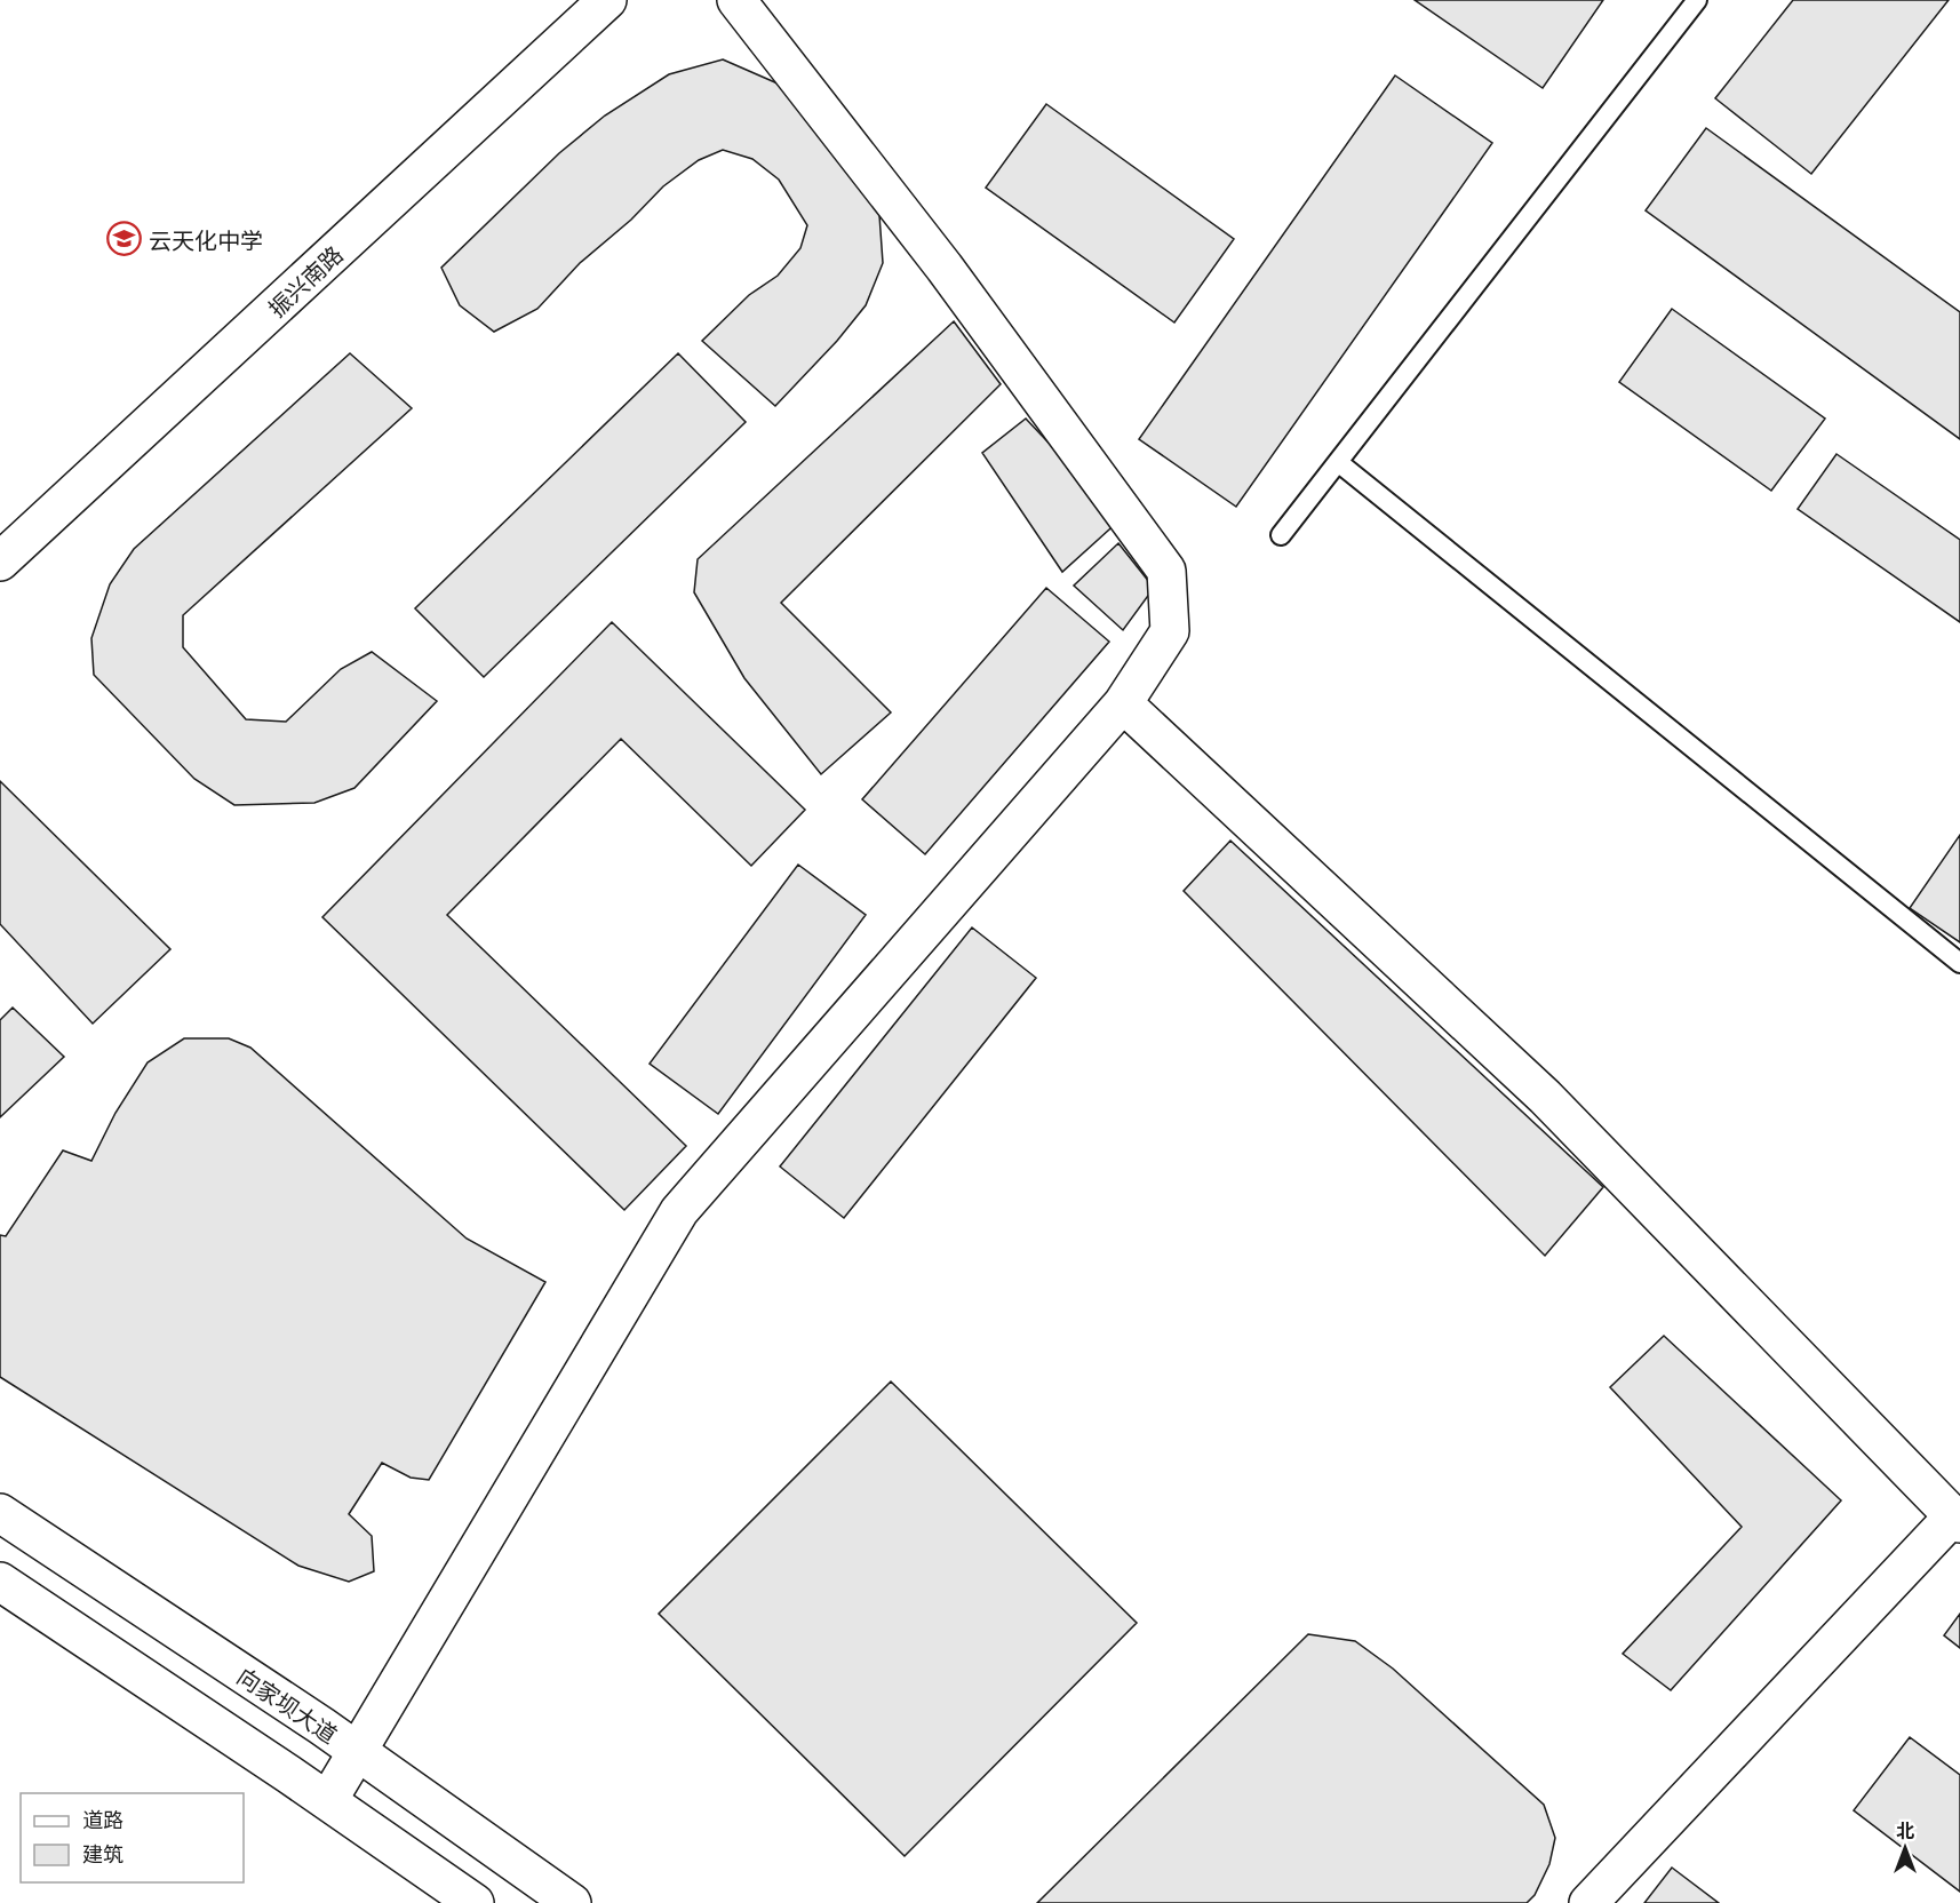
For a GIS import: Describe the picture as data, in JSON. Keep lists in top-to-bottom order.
{
  "streets": {
    "street": ["振兴南路", "向家坝大道"]
  },
  "places": {
    "school or university": ["云天化中学"]
  },
  "legend": ["道路", "建筑"],
  "north": "top"
}
